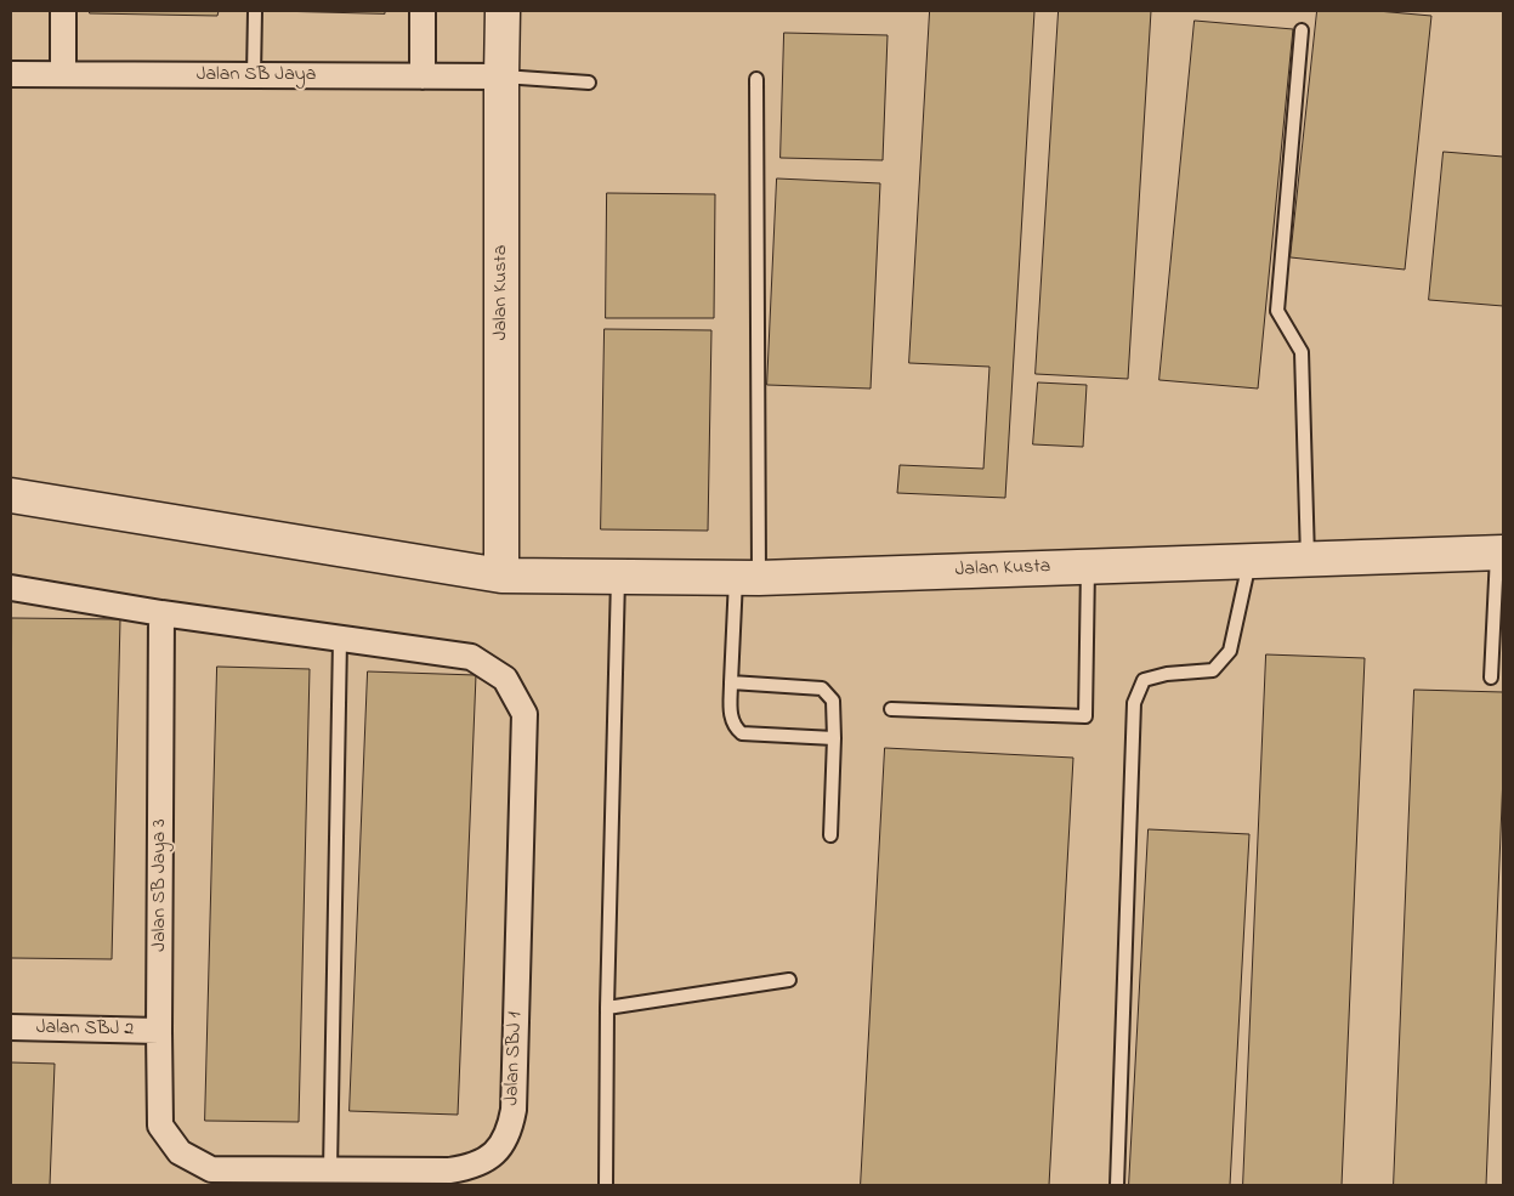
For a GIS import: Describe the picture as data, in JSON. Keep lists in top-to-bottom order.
{
  "streets": {
    "street": [
      "Jalan SB Jaya",
      "Jalan Kusta",
      "Jalan SB Jaya 3",
      "Jalan SBJ 2",
      "Jalan SBJ 1"
    ]
  },
  "crossings": [
    ["Jalan SB Jaya", "Jalan Kusta"],
    ["Jalan SB Jaya 3", "Jalan SBJ 2"],
    ["Jalan SB Jaya 3", "Jalan SBJ 1"]
  ]
}
